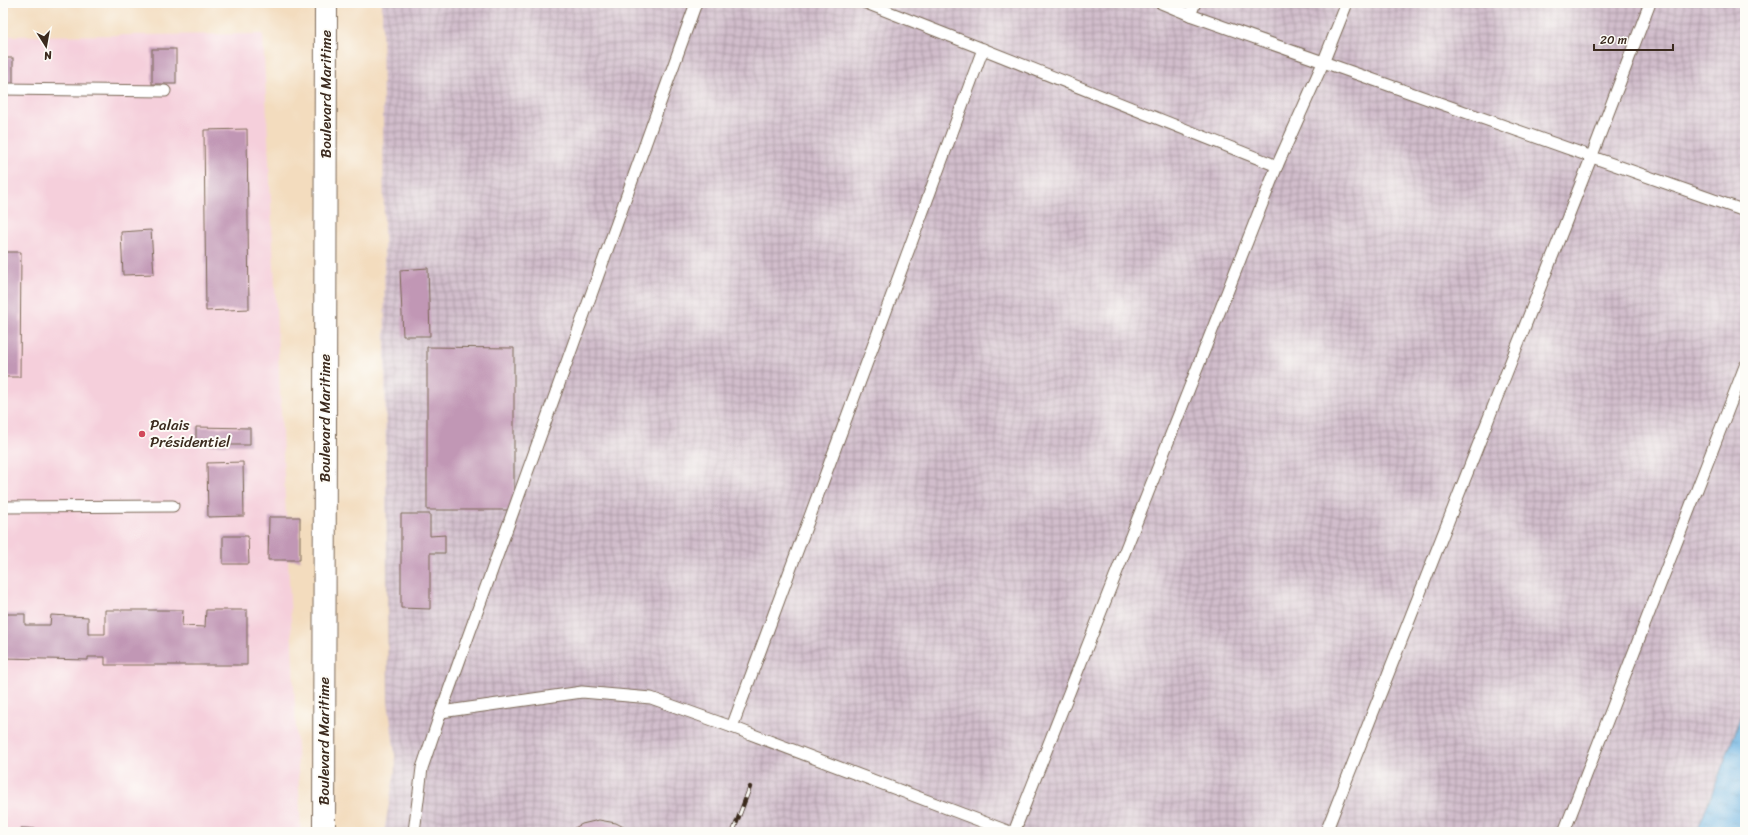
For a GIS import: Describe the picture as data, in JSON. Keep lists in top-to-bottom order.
{
  "streets": {
    "street": ["Boulevard Maritime"]
  },
  "places": ["Palais Présidentiel"],
  "scale_bar": "20 m",
  "north": "bottom"
}
